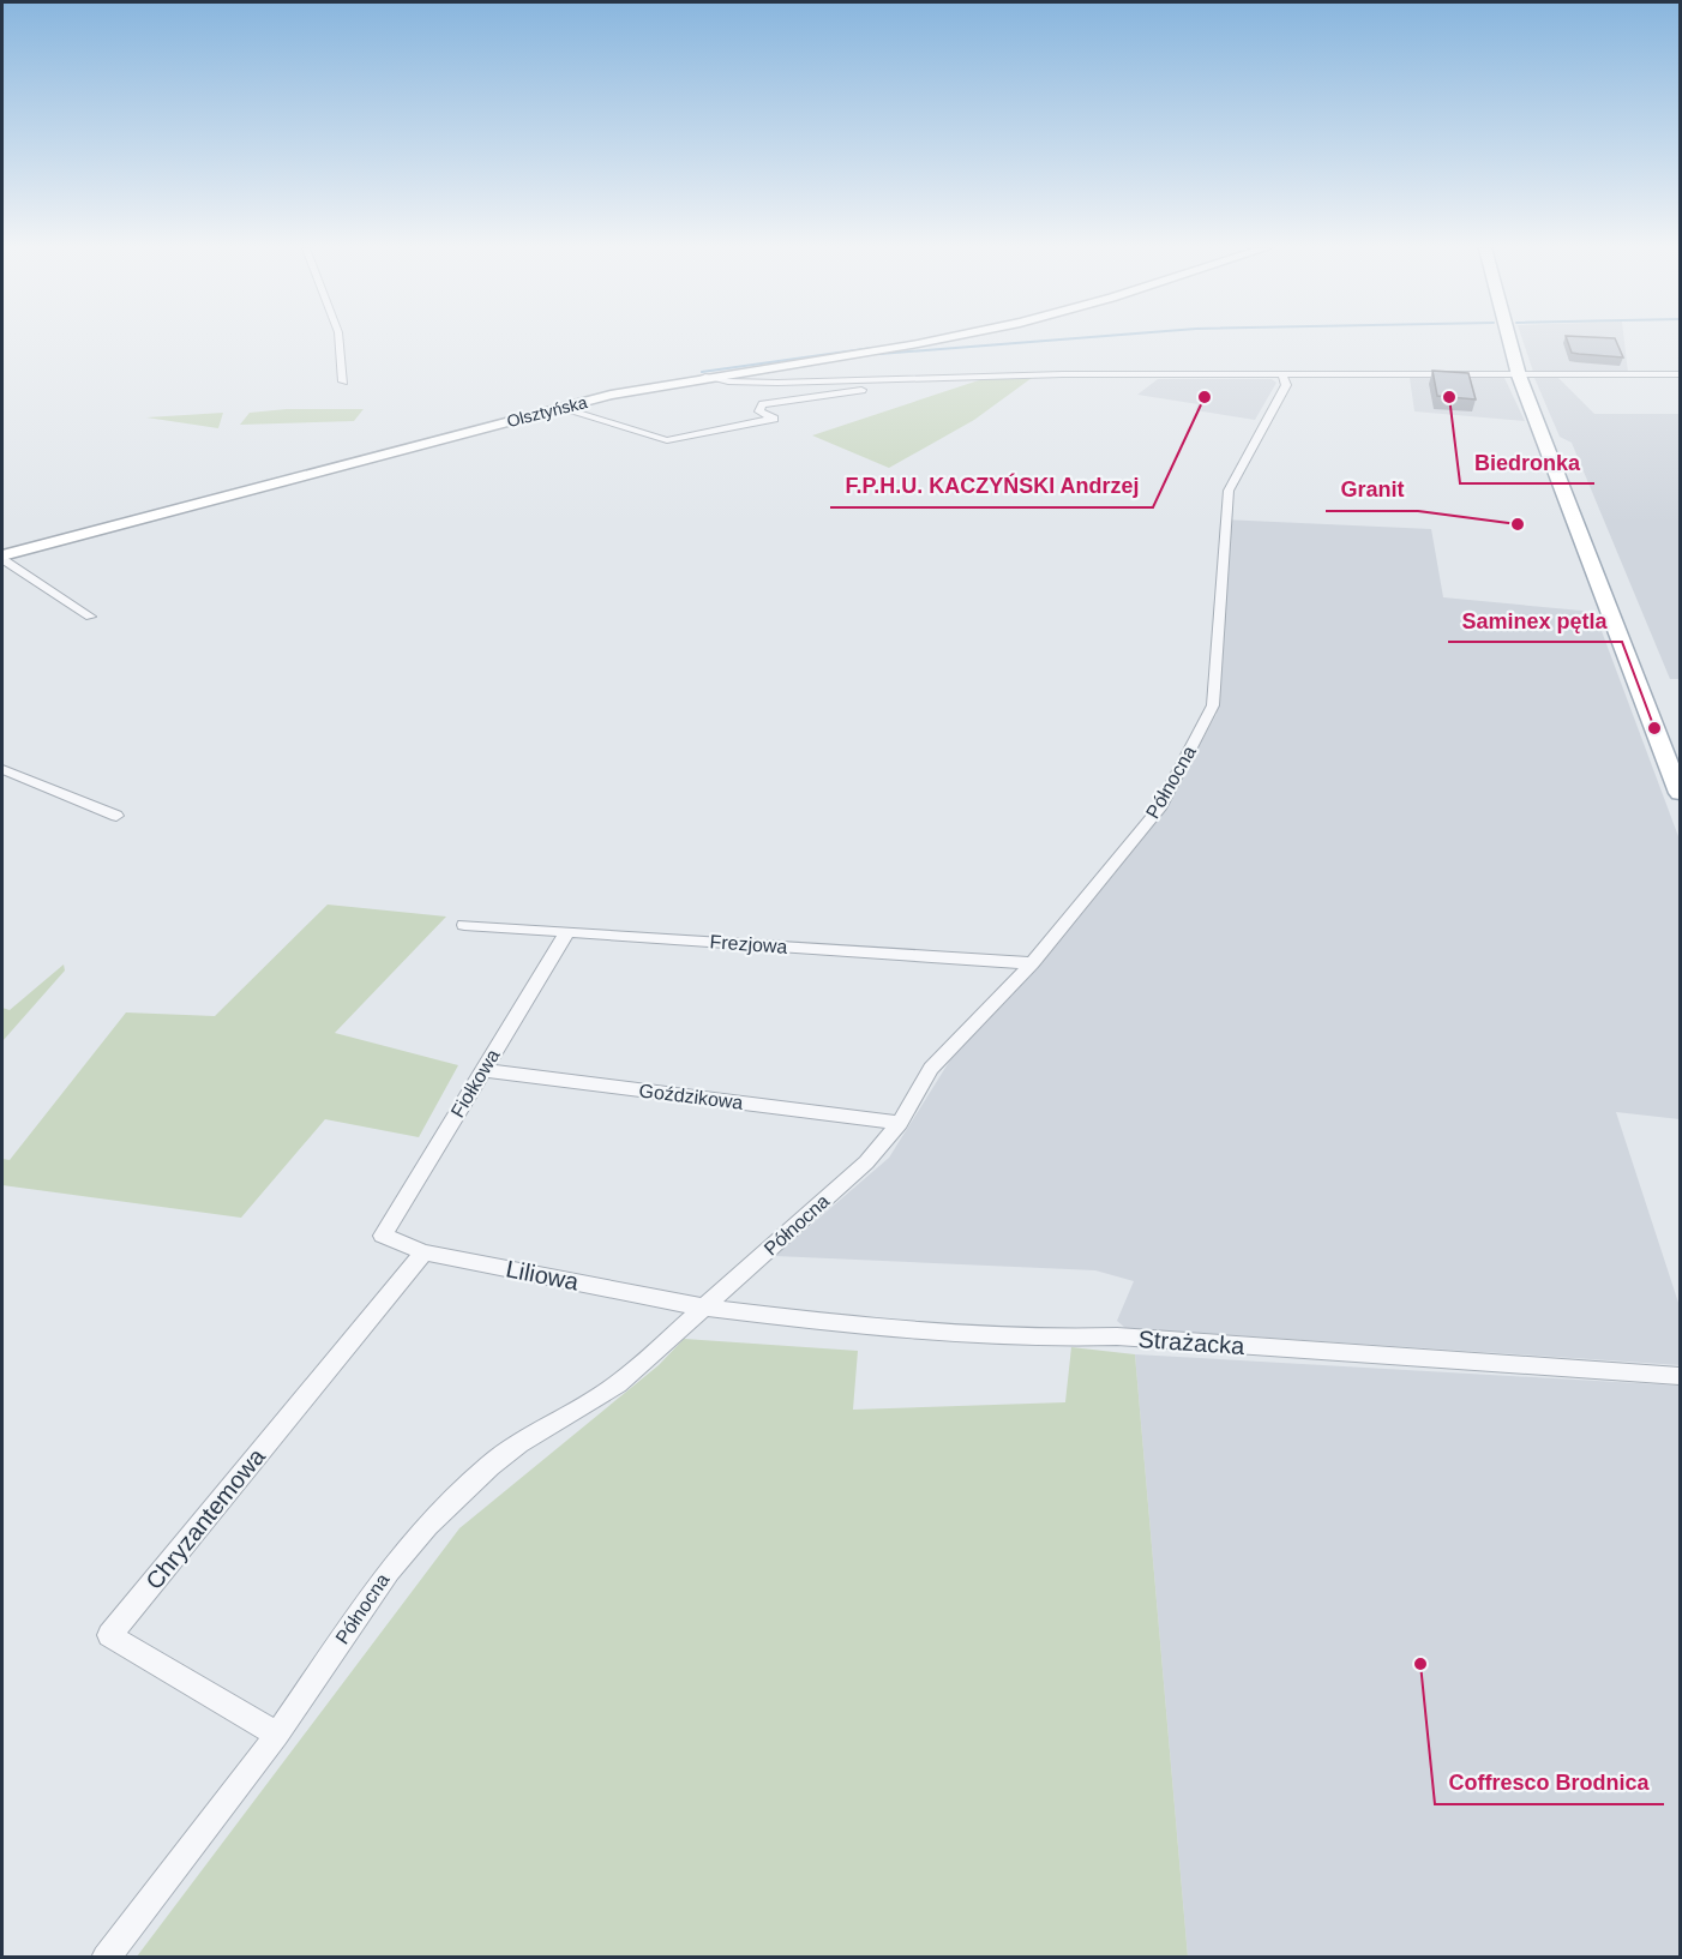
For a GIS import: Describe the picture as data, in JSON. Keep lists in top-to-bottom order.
{
  "streets": {
    "street": [
      "Olsztyńska",
      "Północna",
      "Frezjowa",
      "Fiołkowa",
      "Goździkowa",
      "Liliowa",
      "Strażacka",
      "Chryzantemowa"
    ]
  },
  "crossings": [
    ["Północna", "Frezjowa"],
    ["Północna", "Goździkowa"],
    ["Północna", "Liliowa"],
    ["Północna", "Strażacka"],
    ["Północna", "Chryzantemowa"],
    ["Frezjowa", "Fiołkowa"],
    ["Fiołkowa", "Goździkowa"],
    ["Fiołkowa", "Liliowa"],
    ["Liliowa", "Strażacka"],
    ["Liliowa", "Chryzantemowa"]
  ],
  "places": [
    "F.P.H.U. KACZYŃSKI Andrzej",
    "Biedronka",
    "Granit",
    "Saminex pętla",
    "Coffresco Brodnica"
  ]
}
